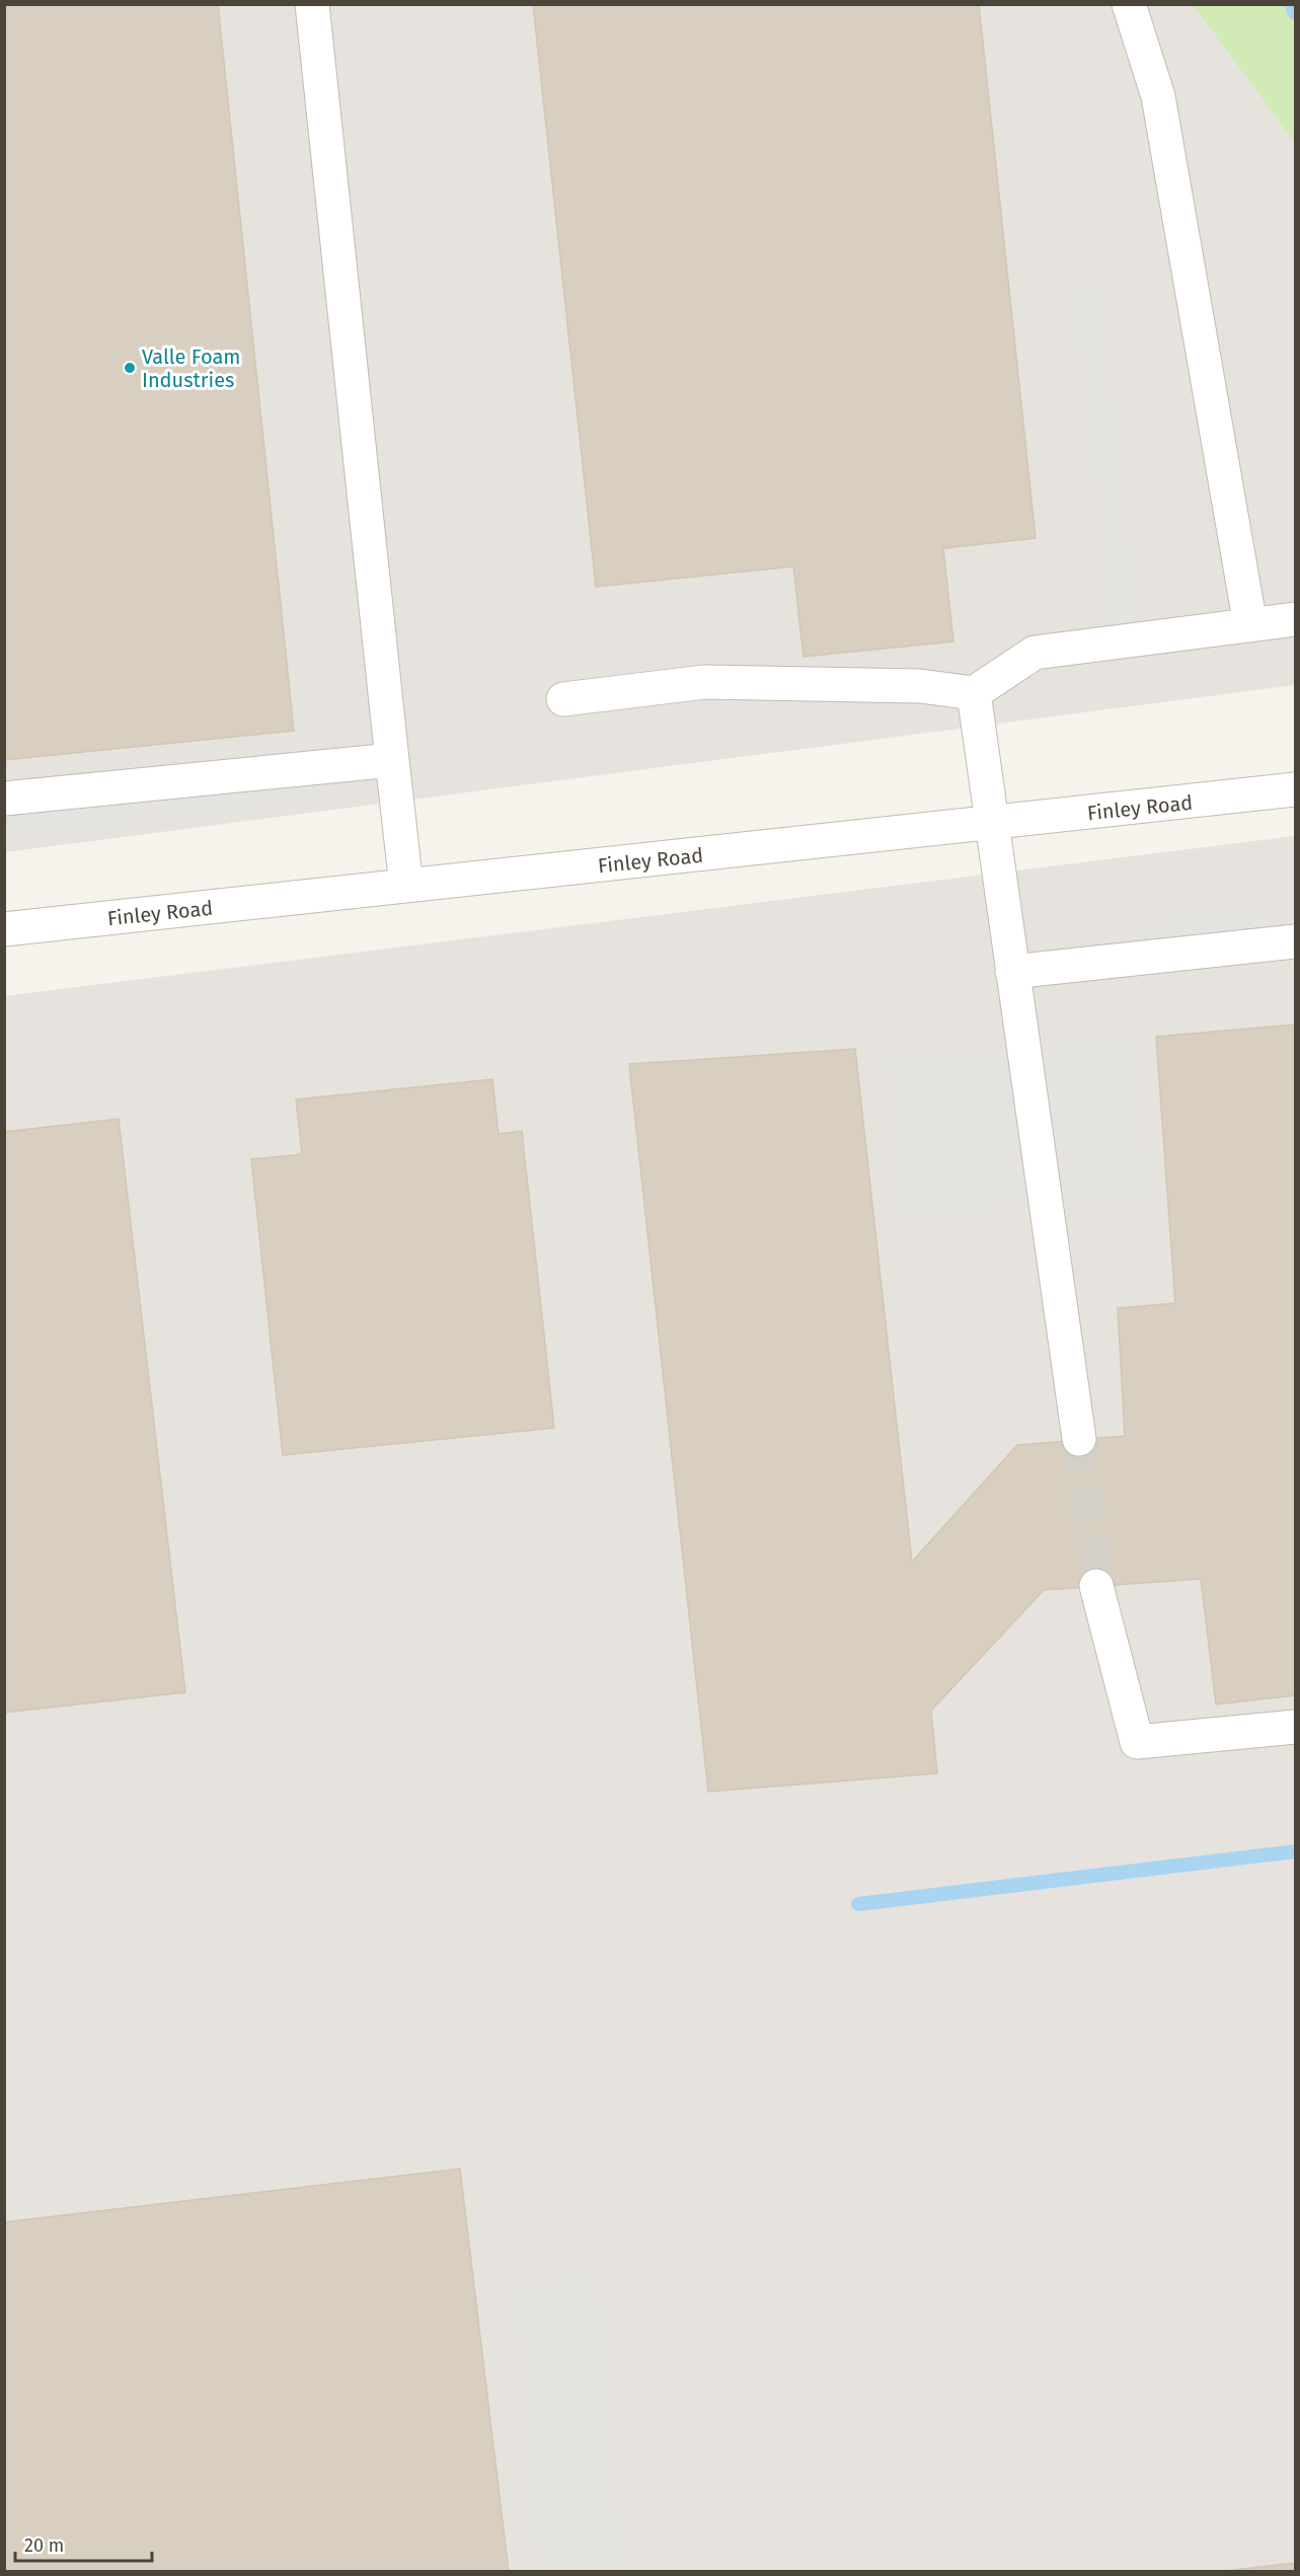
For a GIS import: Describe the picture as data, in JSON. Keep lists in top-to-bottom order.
{
  "streets": {
    "street": ["Finley Road"]
  },
  "places": ["Valle Foam Industries"],
  "scale_bar": "20 m"
}
